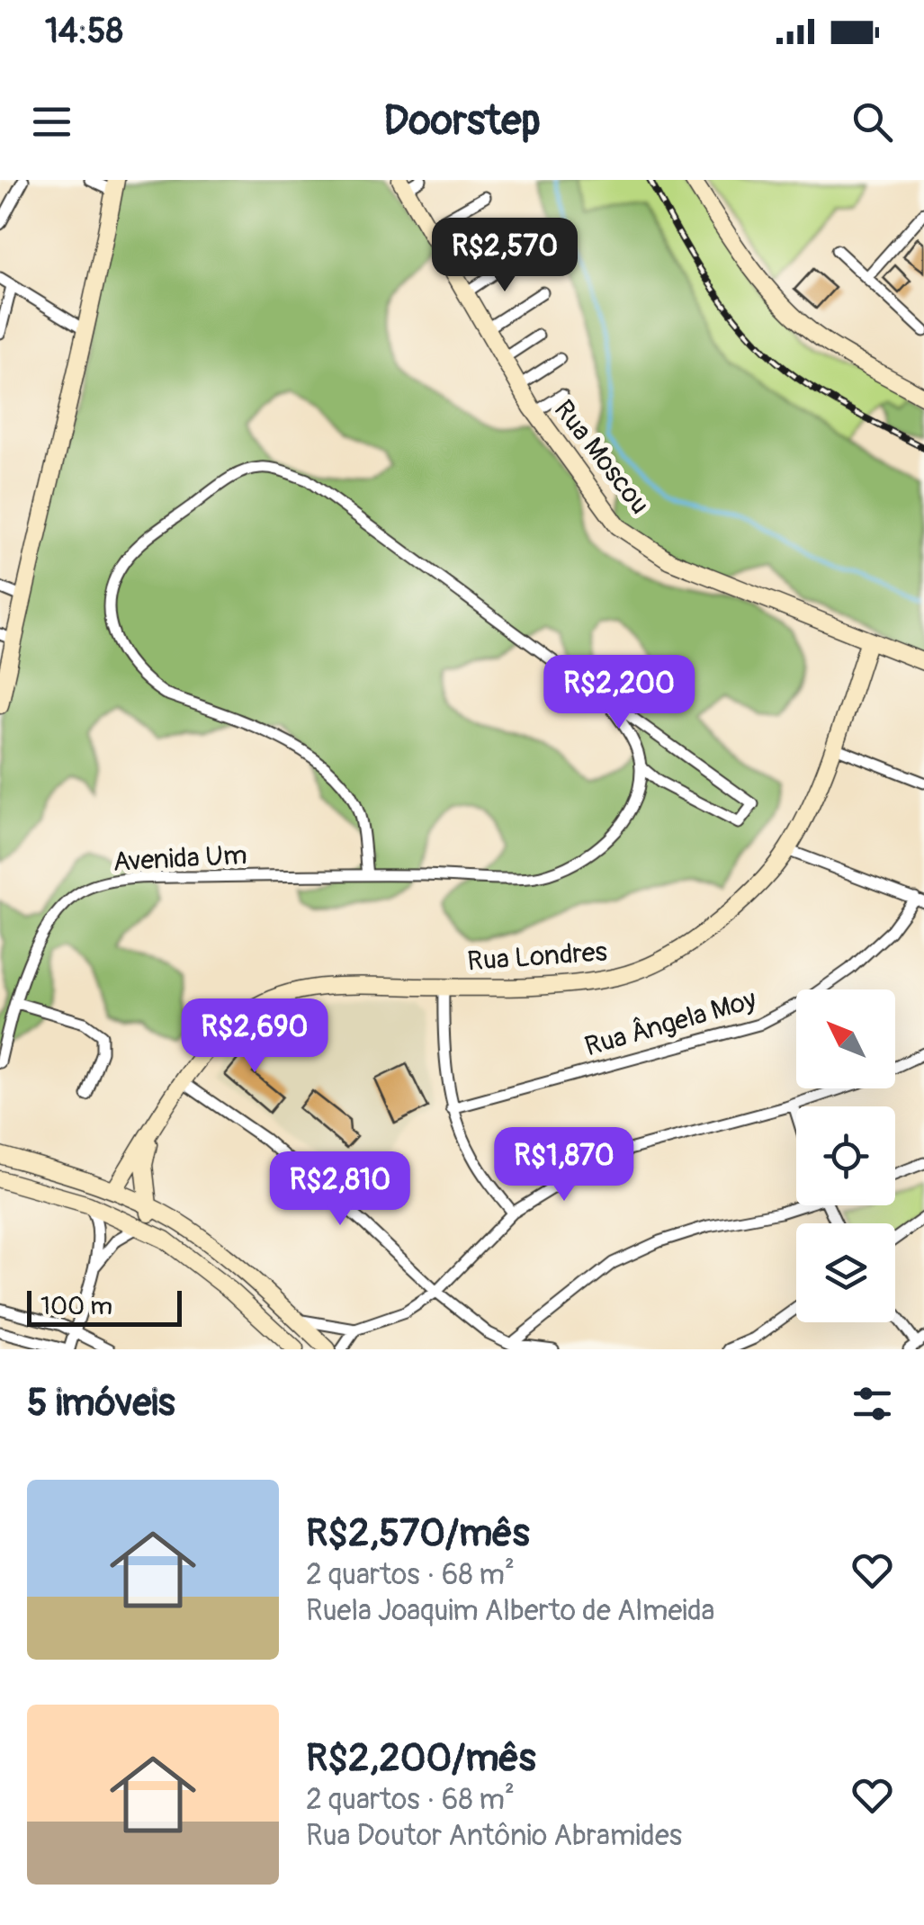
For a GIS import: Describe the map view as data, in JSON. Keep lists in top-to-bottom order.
{
  "streets": {
    "street": [
      "Rua Moscou",
      "Avenida Um",
      "Rua Londres",
      "Rua Ângela Moy"
    ]
  },
  "crossings": [
    ["Rua Moscou", "Rua Londres"]
  ],
  "scale_bar": "100 m",
  "north": "top left",
  "page": {
    "status": "14:58",
    "header": "Doorstep",
    "price": [
      "R$2,570",
      "R$2,200",
      "R$2,690",
      "R$1,870",
      "R$2,810"
    ],
    "scale": "100 m",
    "heading": "5 imóveis",
    "list": [
      {
        "name": "R$2,570/mês",
        "note": "2 quartos · 68 m² · Ruela Joaquim Alberto de Almeida"
      },
      {
        "name": "R$2,200/mês",
        "note": "2 quartos · 68 m² · Rua Doutor Antônio Abramides"
      }
    ]
  }
}
